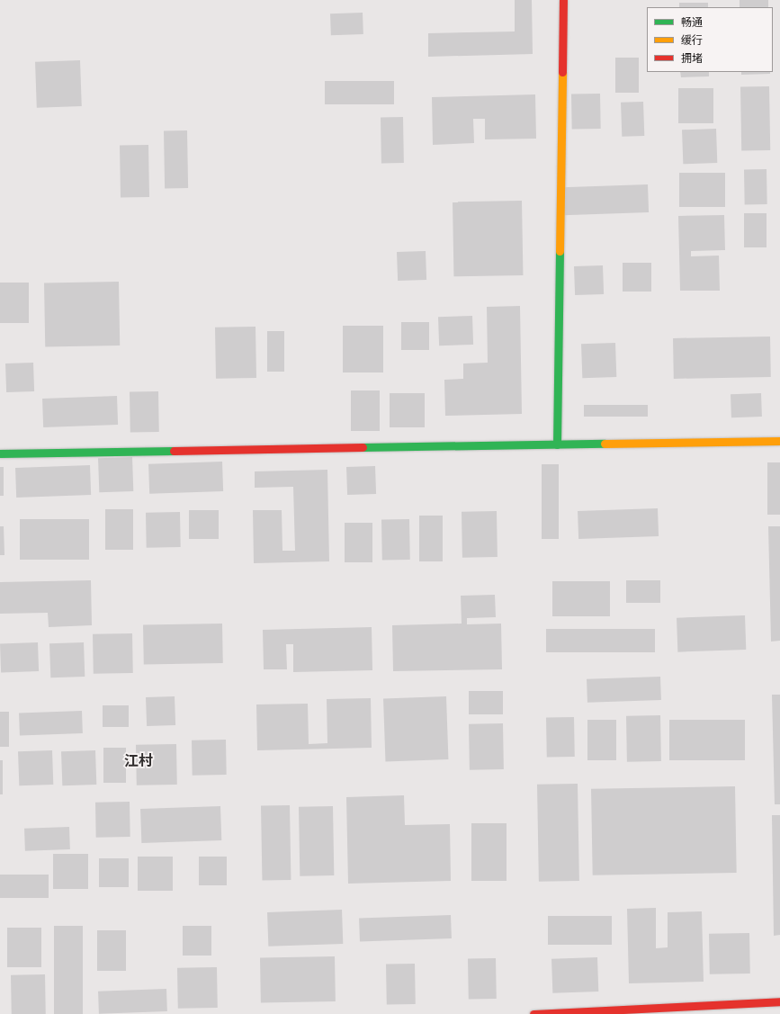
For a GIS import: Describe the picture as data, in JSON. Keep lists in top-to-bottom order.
{
  "districts": ["江村"],
  "legend": ["畅通", "缓行", "拥堵"]
}
